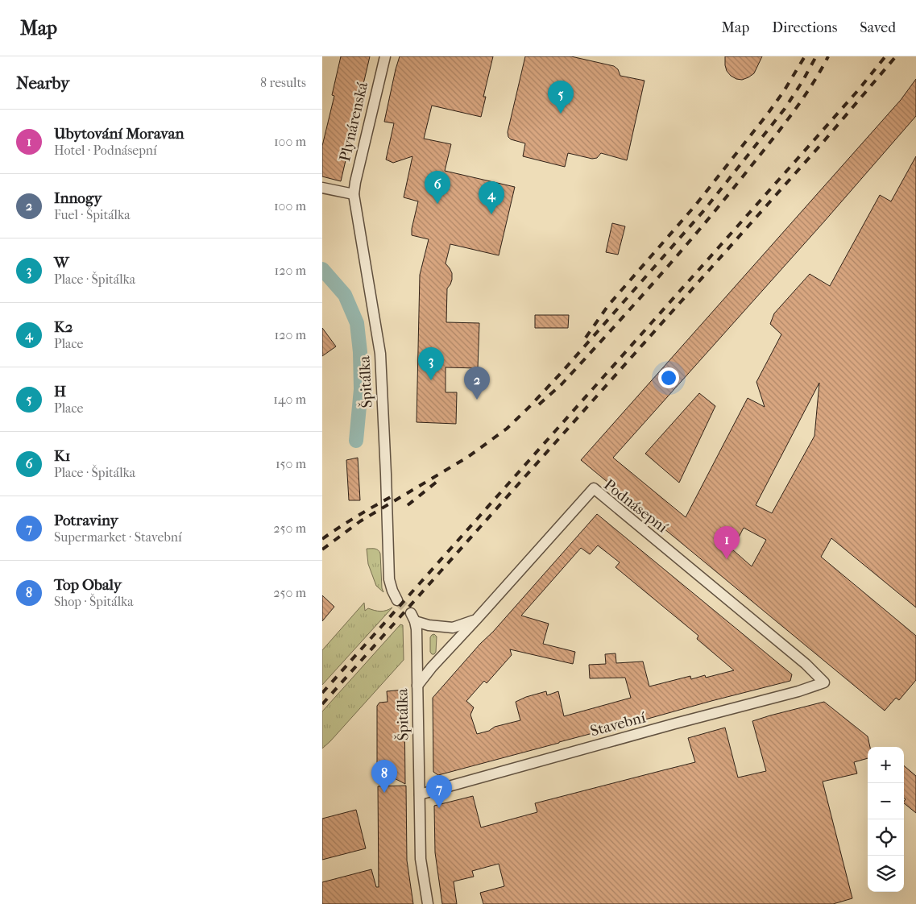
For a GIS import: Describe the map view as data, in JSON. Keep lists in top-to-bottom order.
{
  "streets": {
    "street": [
      "Plynárenská",
      "Špitálka",
      "Podnásepní",
      "Stavební"
    ]
  },
  "crossings": [
    ["Plynárenská", "Špitálka"],
    ["Špitálka", "Podnásepní"],
    ["Špitálka", "Stavební"],
    ["Podnásepní", "Stavební"]
  ],
  "page": {
    "header": "Map",
    "nav": ["Map", "Directions", "Saved"],
    "heading": ["Nearby", "8 results"],
    "pins": [
      "5",
      "6",
      "4",
      "3",
      "2",
      "1",
      "8",
      "7"
    ],
    "list": [
      {
        "mark": "1",
        "name": "Ubytování Moravan",
        "note": "Hotel · Podnásepní",
        "value": "100 m"
      },
      {
        "mark": "2",
        "name": "Innogy",
        "note": "Fuel · Špitálka",
        "value": "100 m"
      },
      {
        "mark": "3",
        "name": "W",
        "note": "Place · Špitálka",
        "value": "120 m"
      },
      {
        "mark": "4",
        "name": "K2",
        "note": "Place",
        "value": "120 m"
      },
      {
        "mark": "5",
        "name": "H",
        "note": "Place",
        "value": "140 m"
      },
      {
        "mark": "6",
        "name": "K1",
        "note": "Place · Špitálka",
        "value": "150 m"
      },
      {
        "mark": "7",
        "name": "Potraviny",
        "note": "Supermarket · Stavební",
        "value": "250 m"
      },
      {
        "mark": "8",
        "name": "Top Obaly",
        "note": "Shop · Špitálka",
        "value": "250 m"
      }
    ],
    "map_buttons": ["+", "−"]
  }
}
